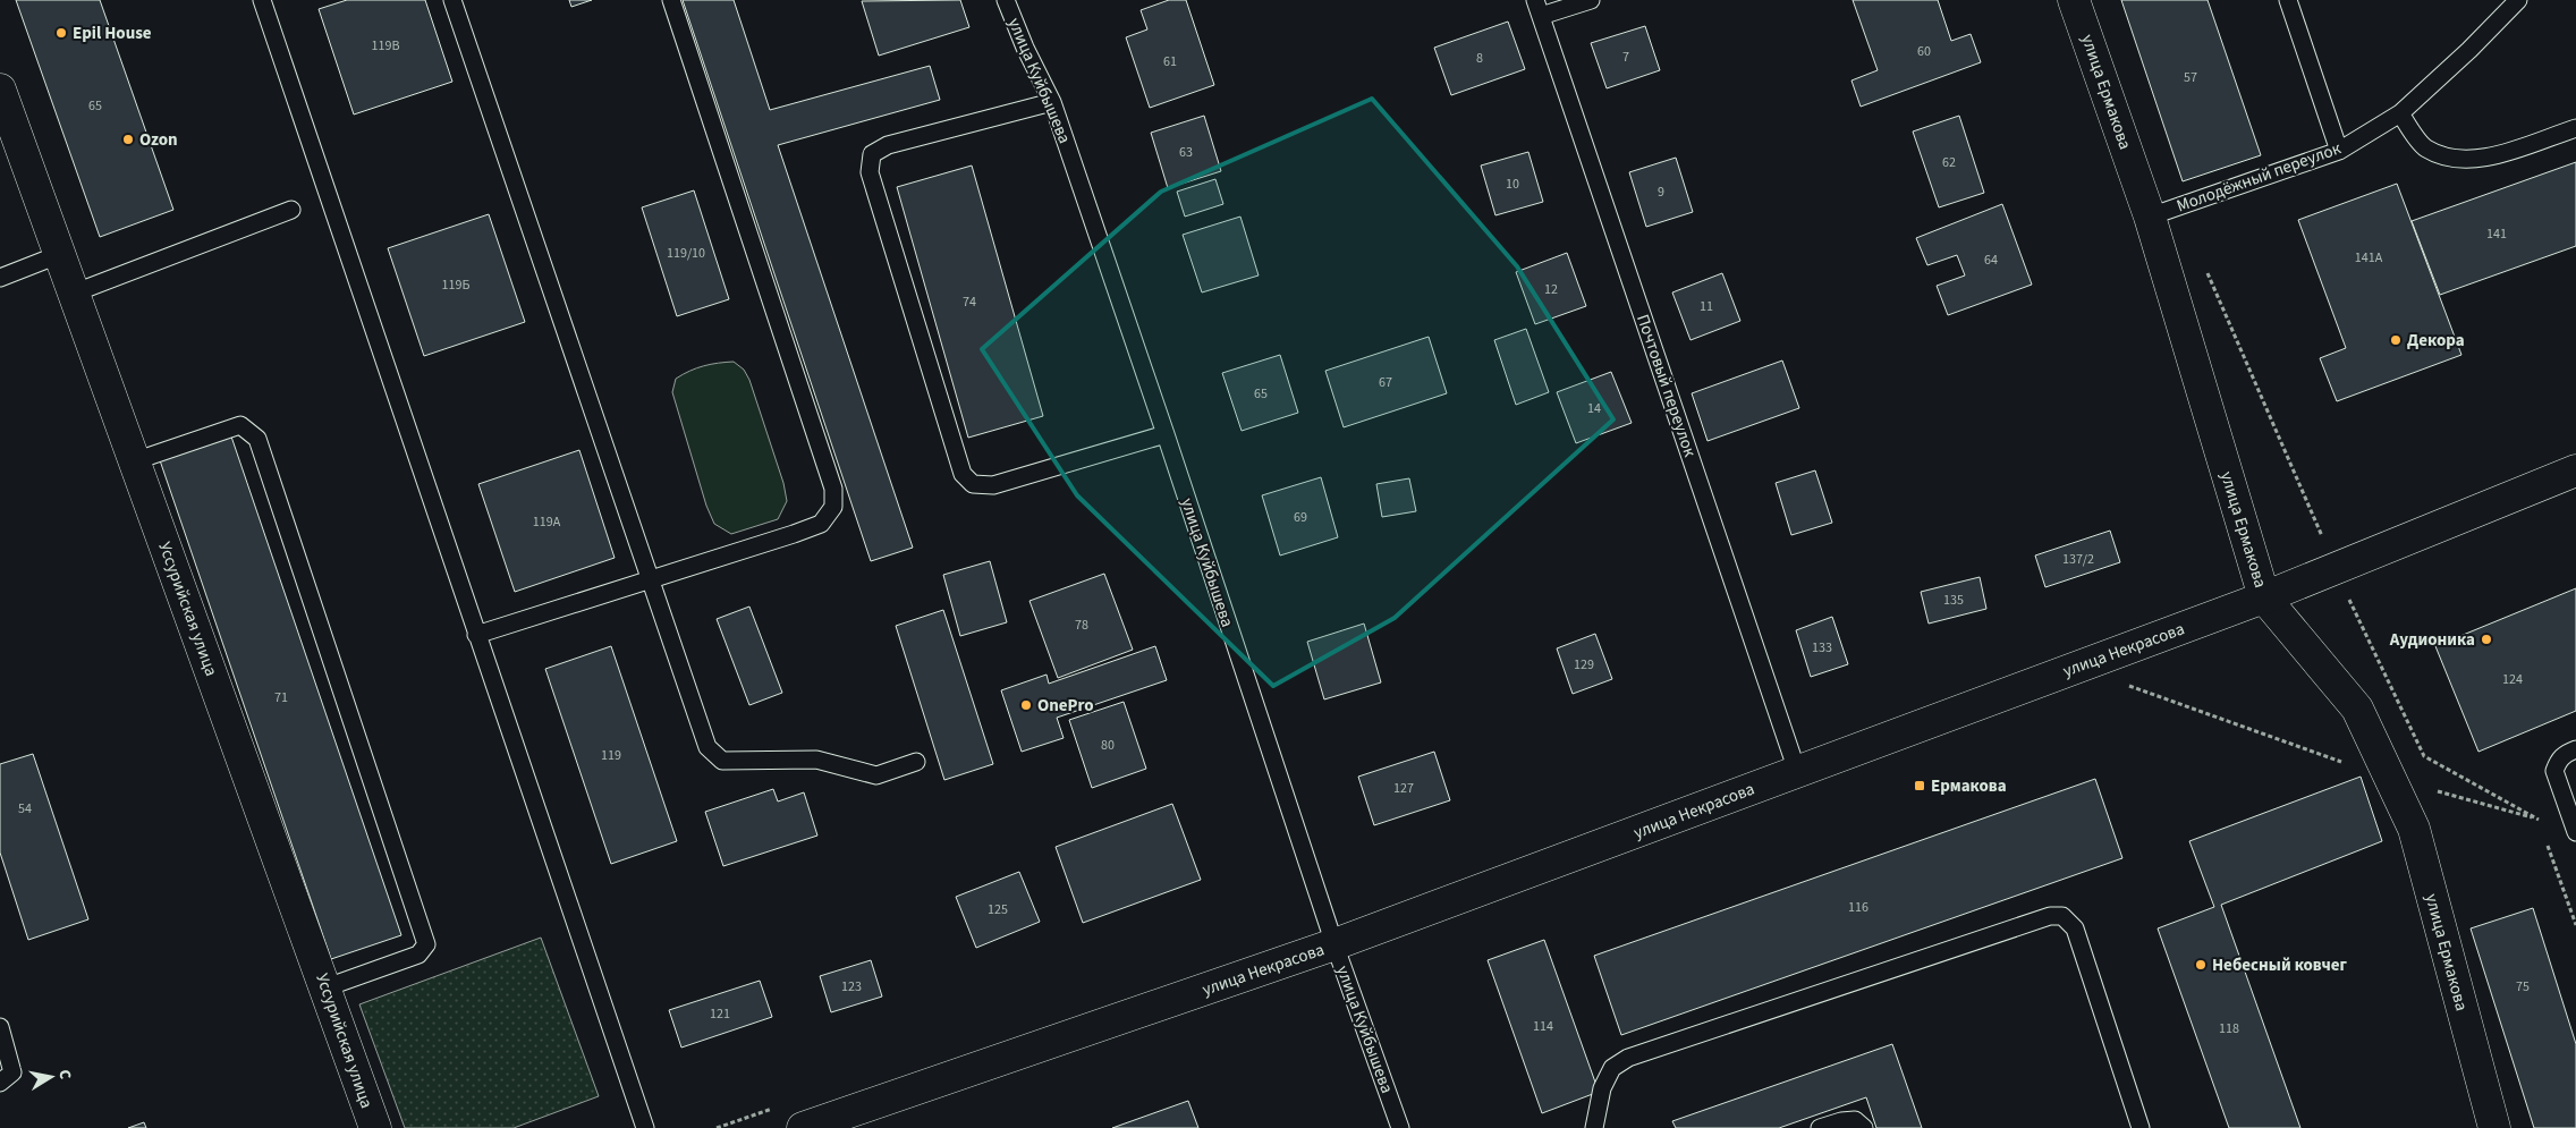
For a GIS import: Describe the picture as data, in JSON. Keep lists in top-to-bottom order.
{
  "streets": {
    "street": ["улица Ермакова", "Уссурийская улица", "улица Некрасова"],
    "lane": ["улица Куйбышева", "Молодёжный переулок", "Почтовый переулок"]
  },
  "crossings": [
    ["улица Куйбышева", "улица Некрасова"],
    ["улица Ермакова", "Молодёжный переулок"],
    ["улица Ермакова", "улица Некрасова"],
    ["Почтовый переулок", "улица Некрасова"]
  ],
  "places": {
    "other": [
      "Epil House",
      "Ozon",
      "Декора",
      "Аудионика",
      "OnePro",
      "Небесный ковчег"
    ],
    "transit": ["Ермакова"]
  },
  "house_numbers": [
    "119В",
    "60",
    "7",
    "8",
    "61",
    "57",
    "65",
    "63",
    "62",
    "10",
    "9",
    "141",
    "119/10",
    "141А",
    "64",
    "119Б",
    "12",
    "74",
    "11",
    "67",
    "65",
    "14",
    "69",
    "119А",
    "137/2",
    "135",
    "78",
    "133",
    "129",
    "124",
    "71",
    "80",
    "119",
    "127",
    "54",
    "116",
    "125",
    "123",
    "75",
    "121",
    "114",
    "118"
  ],
  "north": "right"
}
